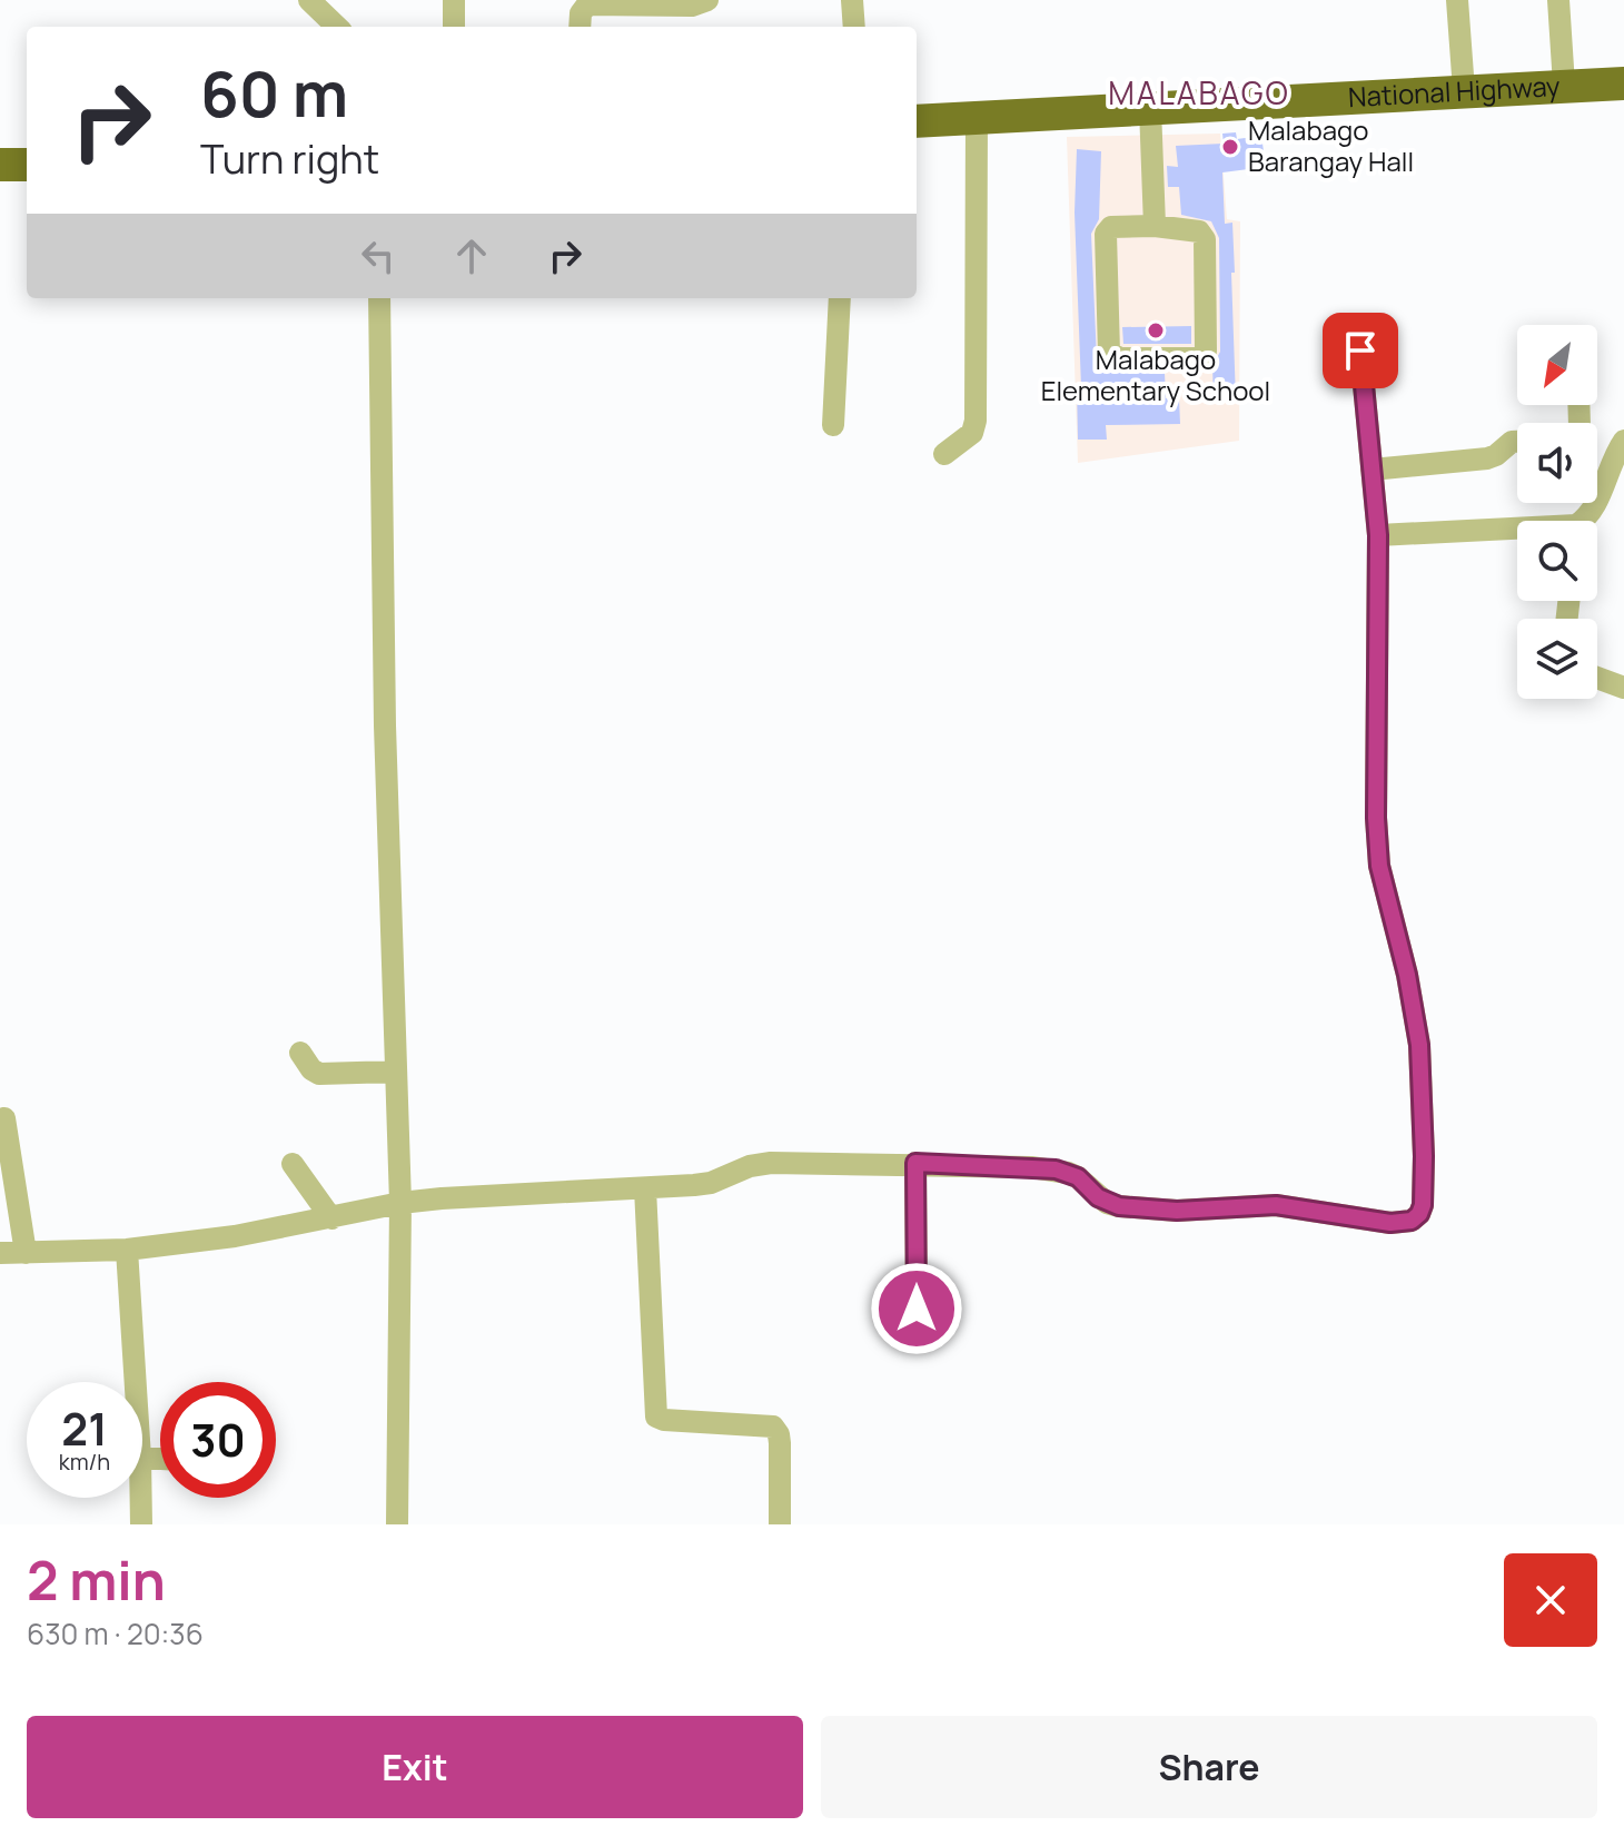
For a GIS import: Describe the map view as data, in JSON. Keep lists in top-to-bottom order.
{
  "streets": {
    "highway": ["National Highway"]
  },
  "districts": ["MALABAGO"],
  "places": ["Malabago Barangay Hall", "Malabago Elementary School"],
  "north": "bottom left",
  "page": {
    "turn": ["60 m", "Turn right"],
    "speed": "21 km/h",
    "limit": "30",
    "heading": ["2 min", "630 m · 20:36"],
    "buttons": ["Exit", "Share"]
  }
}
